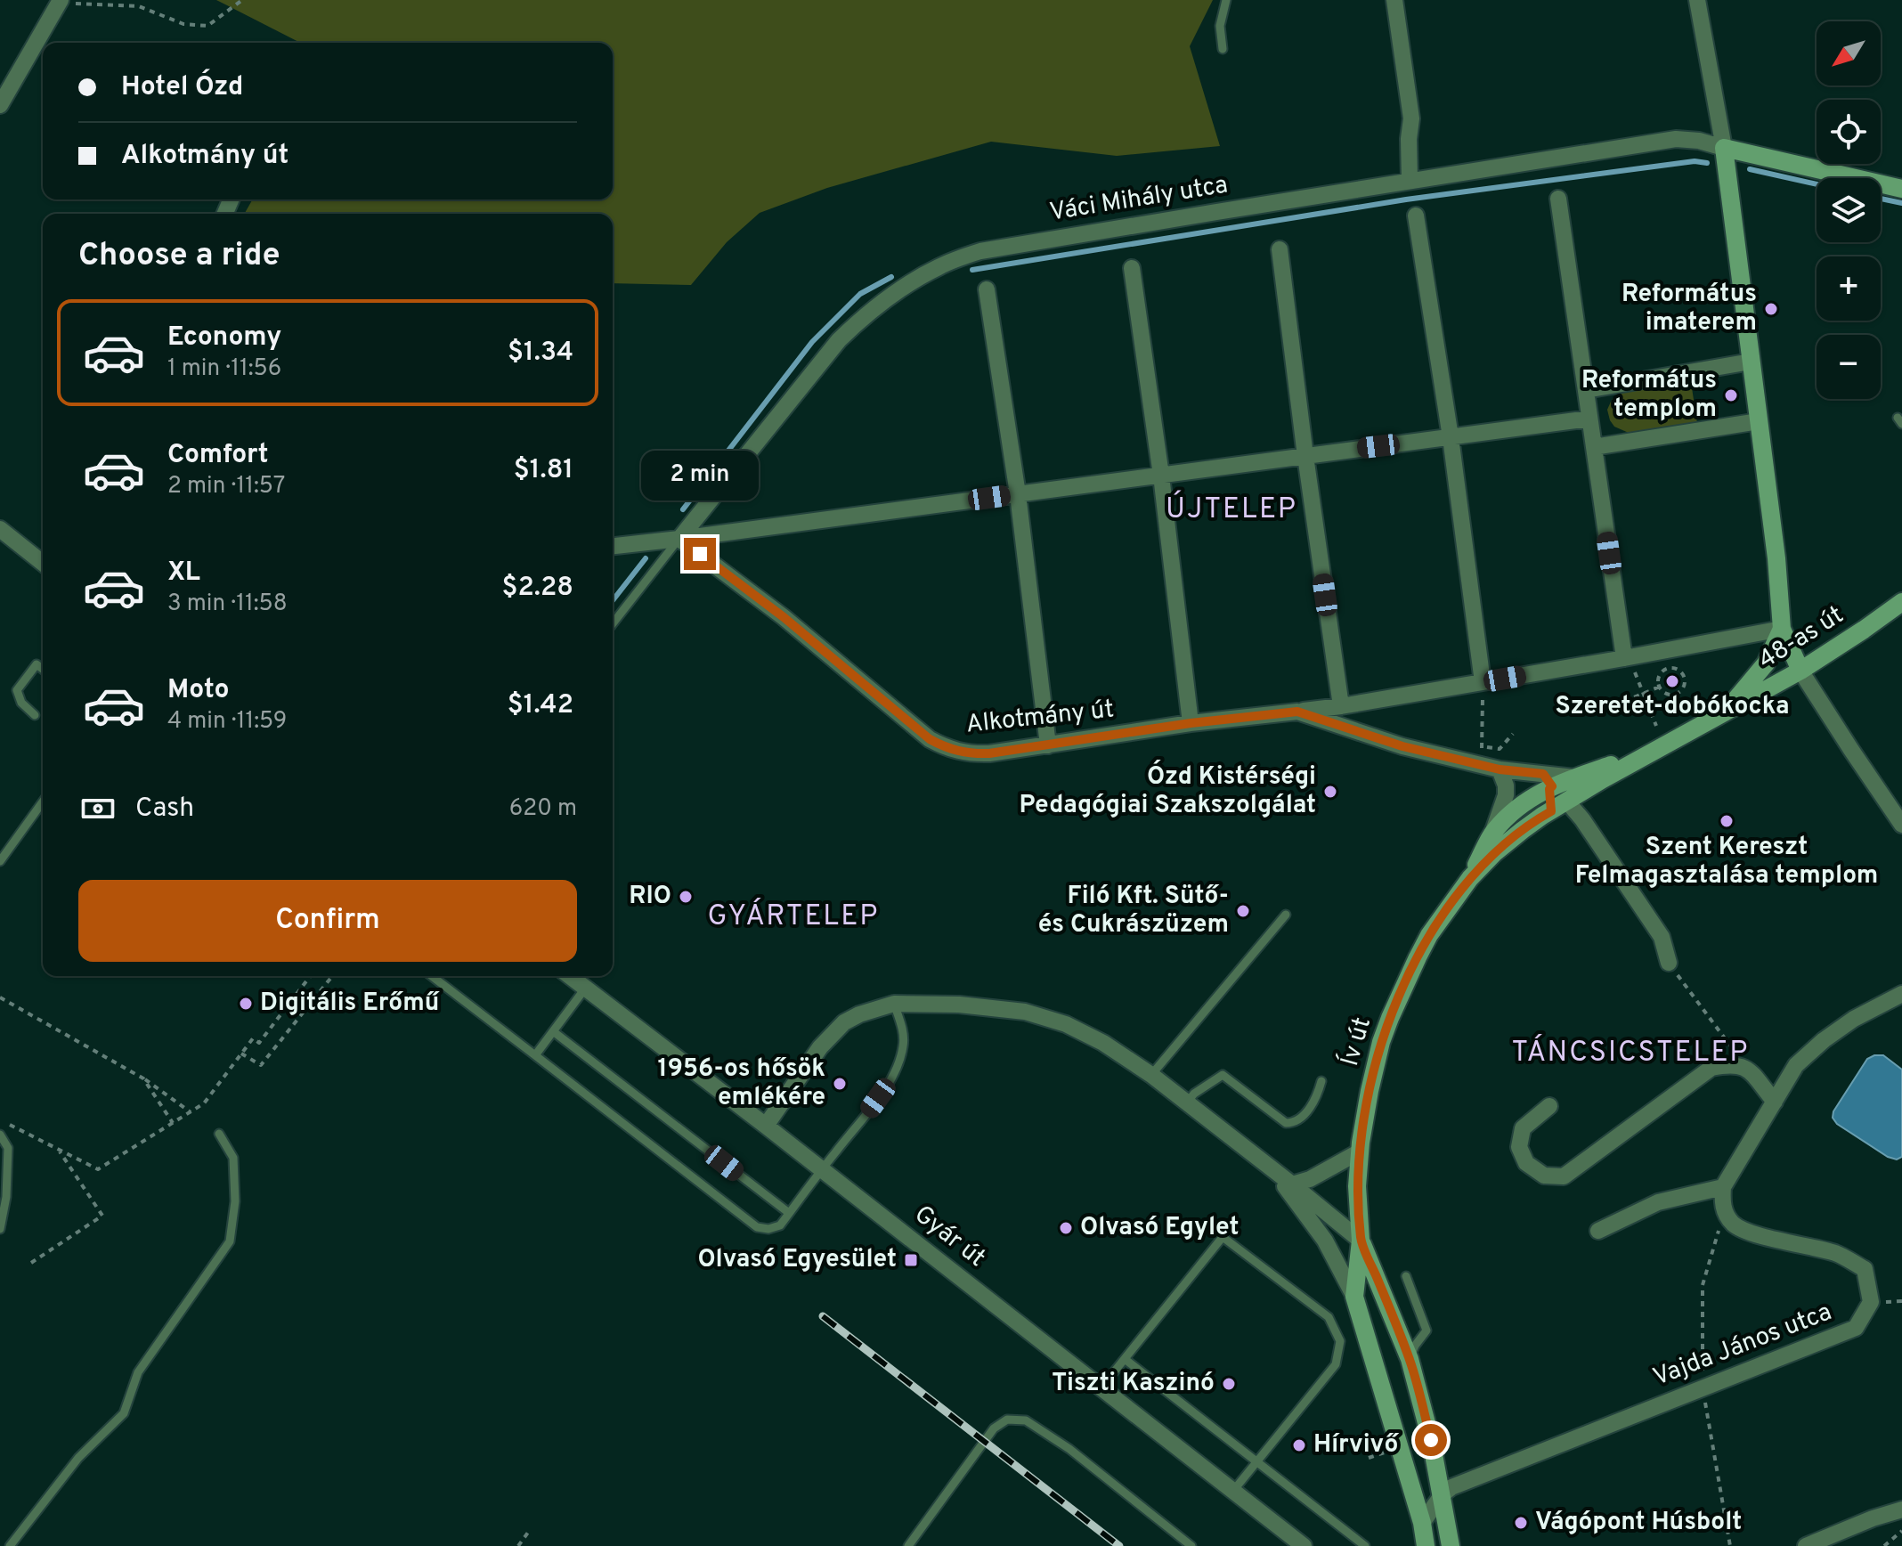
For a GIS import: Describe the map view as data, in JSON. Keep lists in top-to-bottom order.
{
  "streets": {
    "main road": ["48-as út", "Ív út"],
    "street": [
      "Váci Mihály utca",
      "Alkotmány út",
      "Gyár út",
      "Vajda János utca"
    ]
  },
  "crossings": [
    ["Váci Mihály utca", "Alkotmány út"],
    ["48-as út", "Ív út"],
    ["Alkotmány út", "Ív út"]
  ],
  "districts": ["ÚJTELEP", "GYÁRTELEP", "TÁNCSICSTELEP"],
  "places": {
    "other": [
      "Református imaterem",
      "Református templom",
      "Szeretet-dobókocka",
      "Ózd Kistérségi Pedagógiai Szakszolgálat",
      "Szent Kereszt Felmagasztalása templom",
      "RIO",
      "Filó Kft. Sütő- és Cukrászüzem",
      "Digitális Erőmű",
      "1956-os hősök emlékére",
      "Olvasó Egylet",
      "Tiszti Kaszinó",
      "Hírvivő",
      "Vágópont Húsbolt"
    ],
    "transit": ["Olvasó Egyesület"]
  },
  "north": "bottom left",
  "page": {
    "map_buttons": ["+", "−"],
    "banner": ["Hotel Ózd", "Alkotmány út"],
    "heading": "Choose a ride",
    "list": [
      {
        "name": "Economy",
        "note": "1 min · 11:56",
        "value": "$1.34"
      },
      {
        "name": "Comfort",
        "note": "2 min · 11:57",
        "value": "$1.81"
      },
      {
        "name": "XL",
        "note": "3 min · 11:58",
        "value": "$2.28"
      },
      {
        "name": "Moto",
        "note": "4 min · 11:59",
        "value": "$1.42"
      }
    ],
    "bubble": "2 min",
    "pay": ["Cash", "620 m"],
    "buttons": "Confirm"
  }
}
